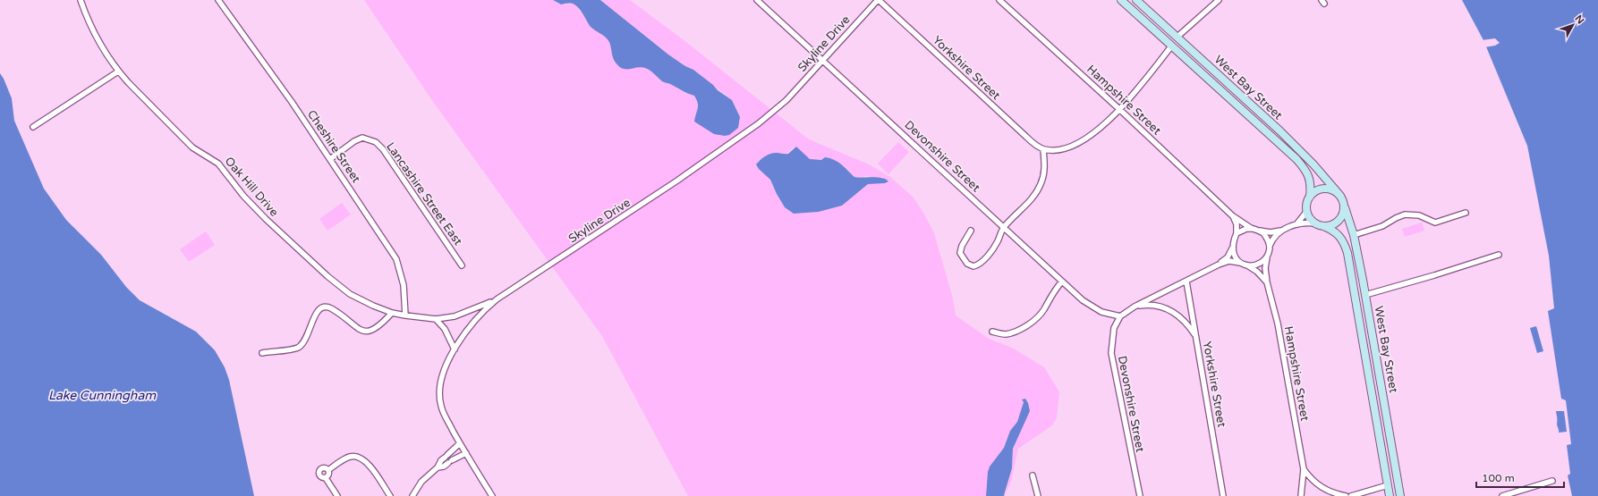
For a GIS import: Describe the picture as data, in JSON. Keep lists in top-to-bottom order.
{
  "streets": {
    "main road": ["West Bay Street"],
    "street": [
      "Skyline Drive",
      "Yorkshire Street",
      "Hampshire Street",
      "Cheshire Street",
      "Devonshire Street",
      "Oak Hill Drive",
      "Lancashire Street East"
    ]
  },
  "crossings": [
    ["Skyline Drive", "Yorkshire Street"],
    ["Skyline Drive", "Devonshire Street"],
    ["Skyline Drive", "Oak Hill Drive"],
    ["Cheshire Street", "Oak Hill Drive"],
    ["Cheshire Street", "Lancashire Street East"]
  ],
  "water": ["Lake Cunningham"],
  "scale_bar": "100 m",
  "north": "top right"
}
